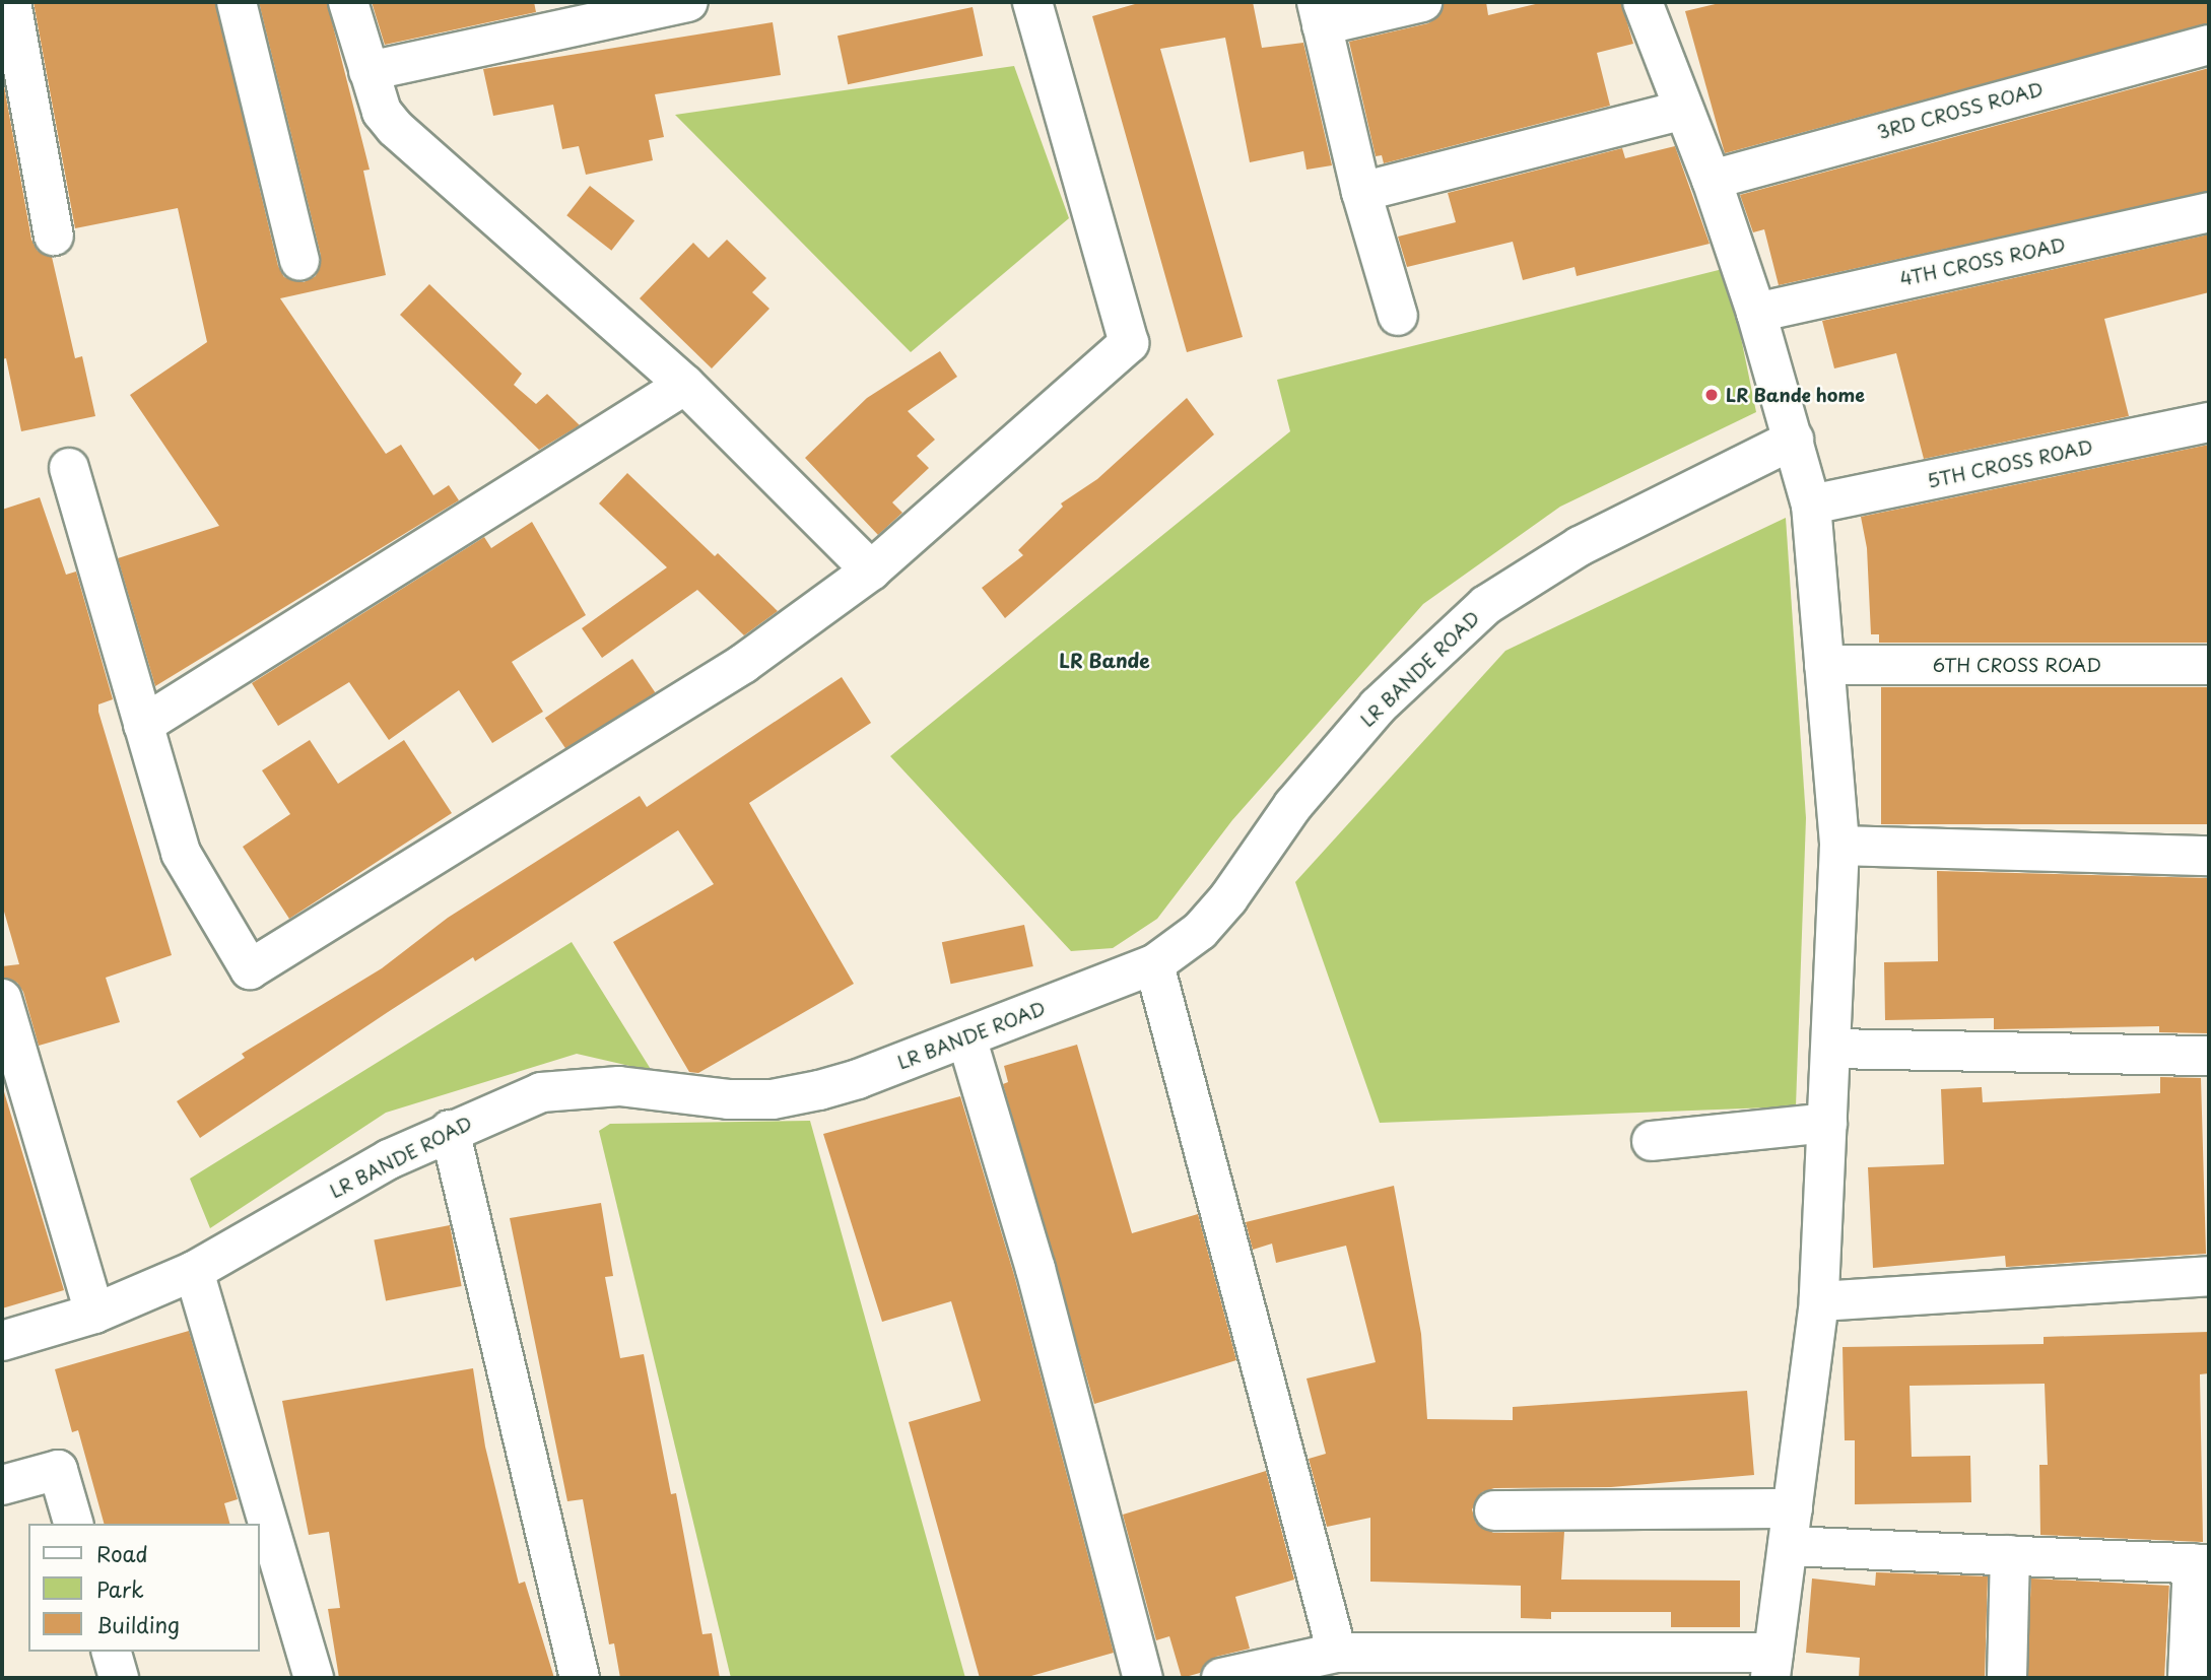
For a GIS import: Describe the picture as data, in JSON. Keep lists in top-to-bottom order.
{
  "streets": {
    "street": [
      "3RD CROSS ROAD",
      "4TH CROSS ROAD",
      "5TH CROSS ROAD",
      "6TH CROSS ROAD",
      "LR BANDE ROAD"
    ]
  },
  "districts": ["LR Bande"],
  "places": ["LR Bande home"],
  "legend": ["Road", "Park", "Building"]
}
